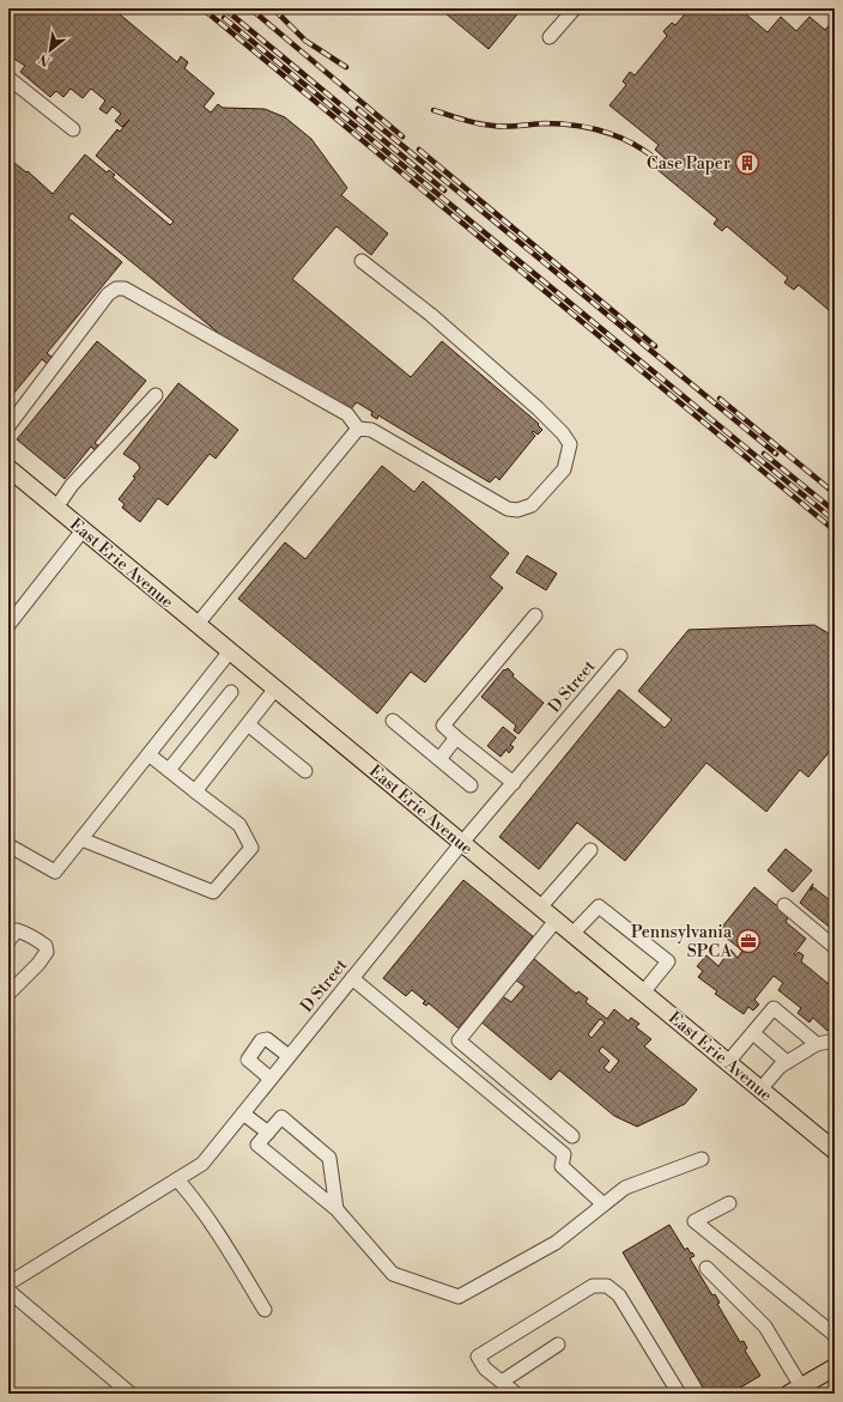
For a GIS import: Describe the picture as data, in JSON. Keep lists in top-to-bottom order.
{
  "streets": {
    "main road": ["East Erie Avenue"],
    "street": ["D Street"]
  },
  "crossings": [
    ["East Erie Avenue", "D Street"]
  ],
  "places": {
    "building": ["Case Paper"],
    "office": ["Pennsylvania SPCA"]
  },
  "north": "bottom left"
}
